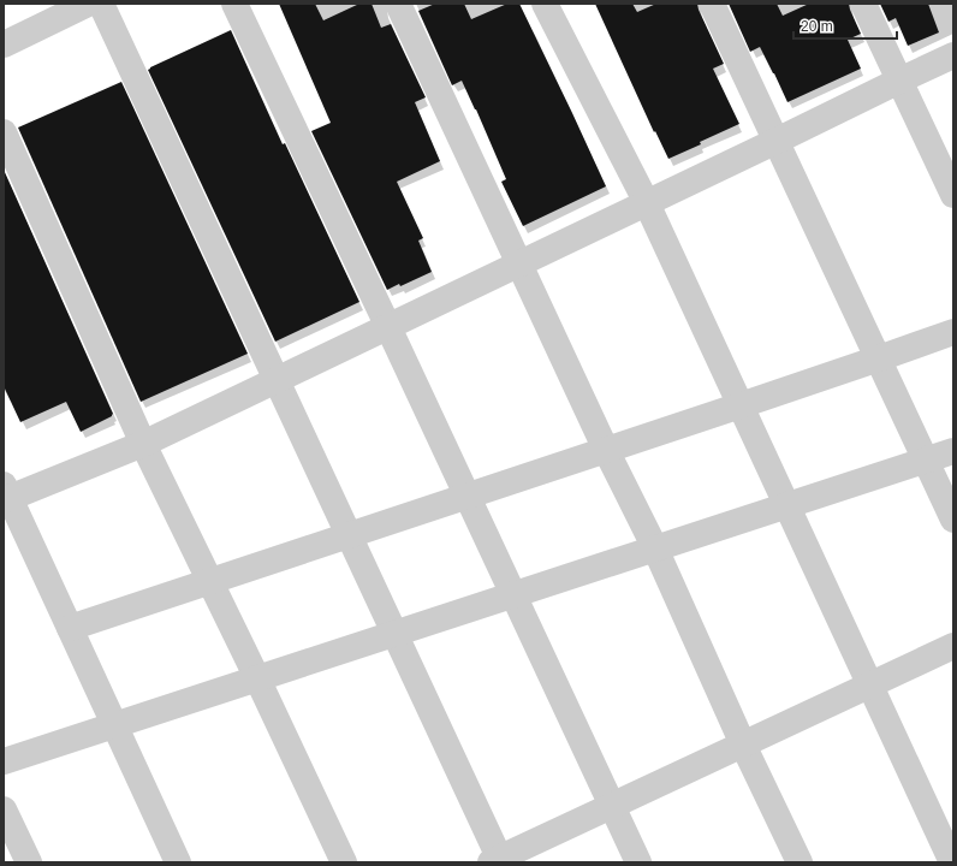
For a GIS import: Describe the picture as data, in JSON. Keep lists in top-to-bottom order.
{
  "scale_bar": "20 m"
}
